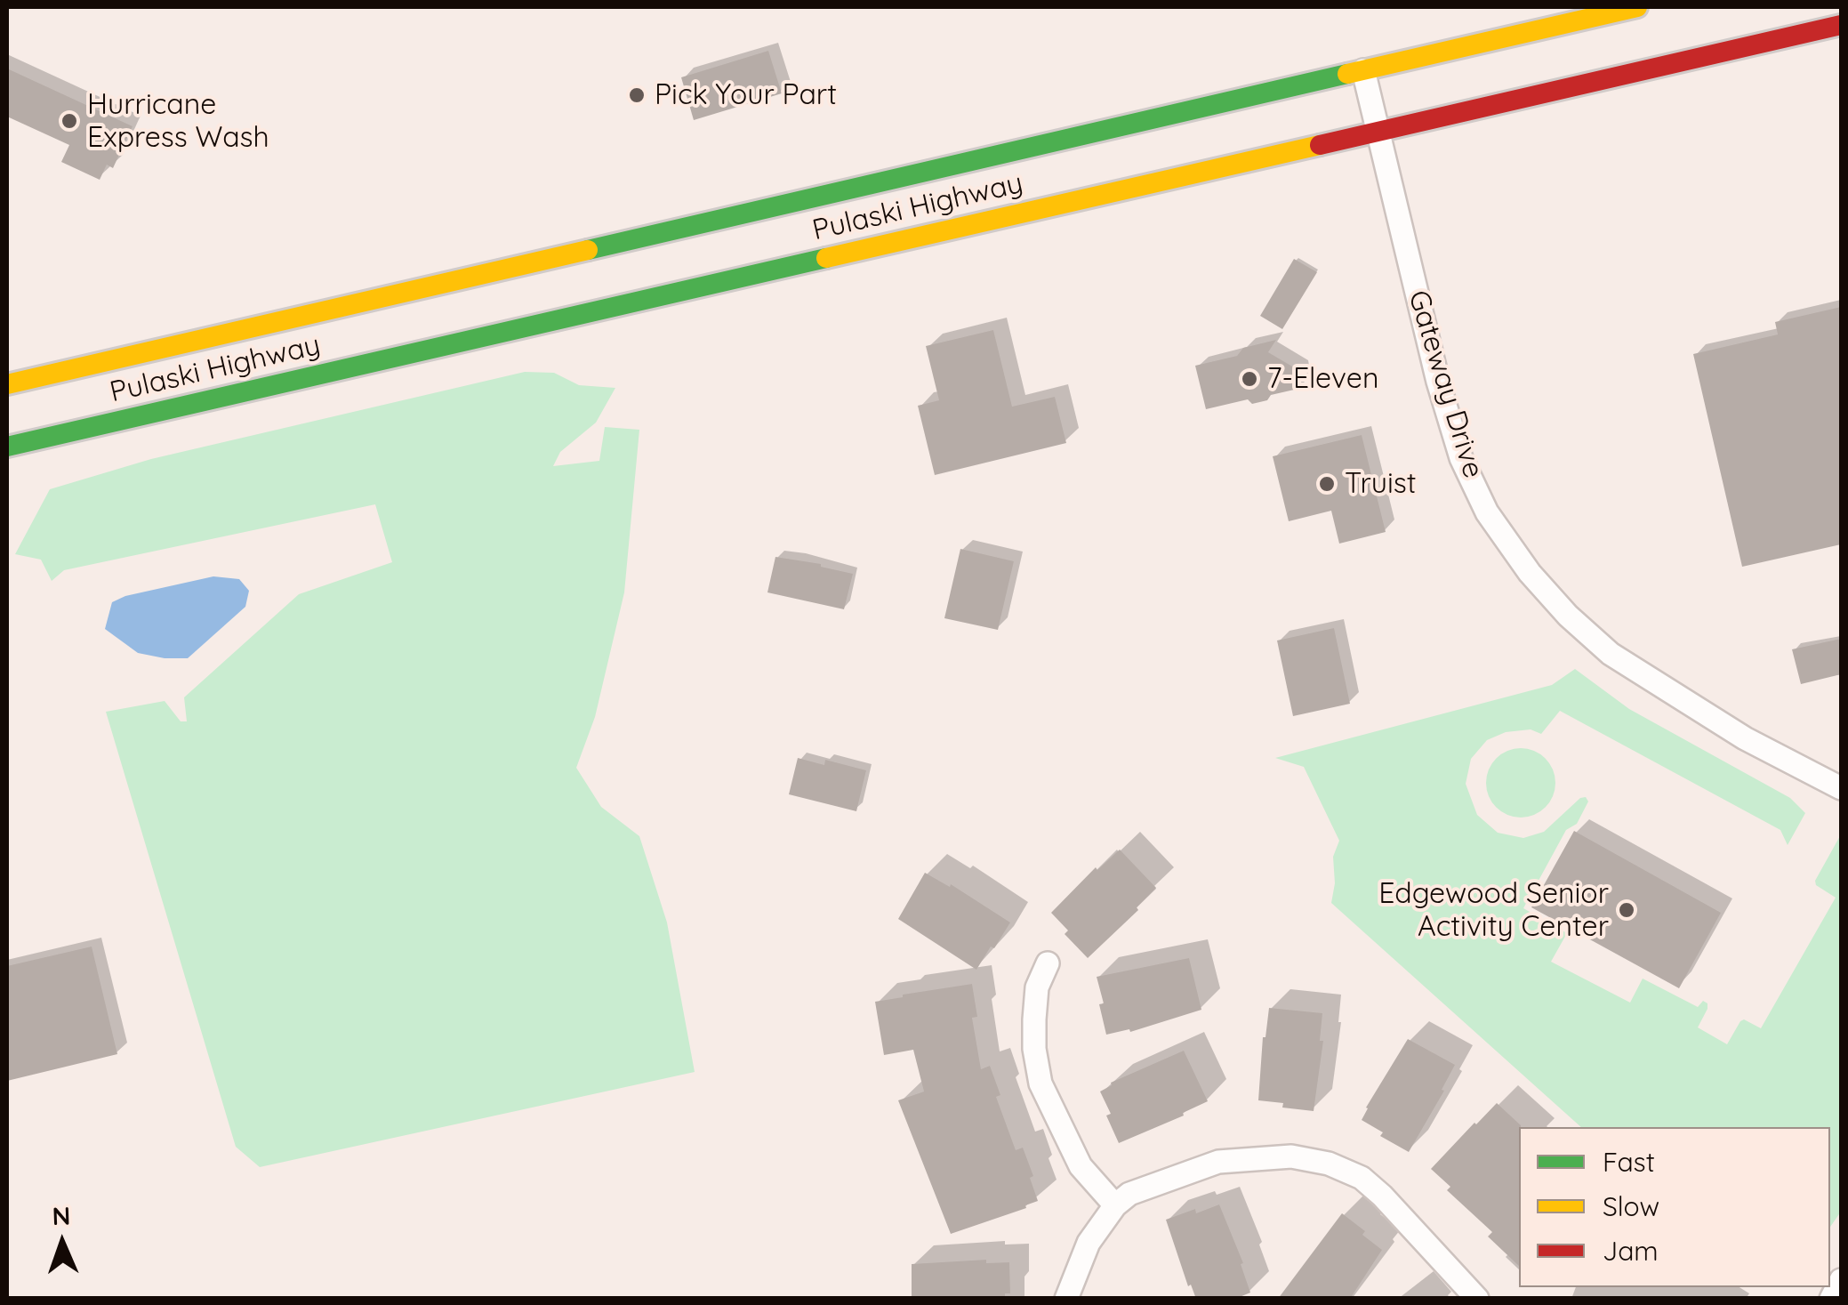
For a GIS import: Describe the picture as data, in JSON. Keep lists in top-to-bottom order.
{
  "streets": {
    "highway": ["Pulaski Highway"],
    "street": ["Gateway Drive"]
  },
  "crossings": [
    ["Pulaski Highway", "Gateway Drive"]
  ],
  "places": [
    "Pick Your Part",
    "Hurricane Express Wash",
    "7-Eleven",
    "Truist",
    "Edgewood Senior Activity Center"
  ],
  "legend": ["Fast", "Slow", "Jam"],
  "north": "top"
}
